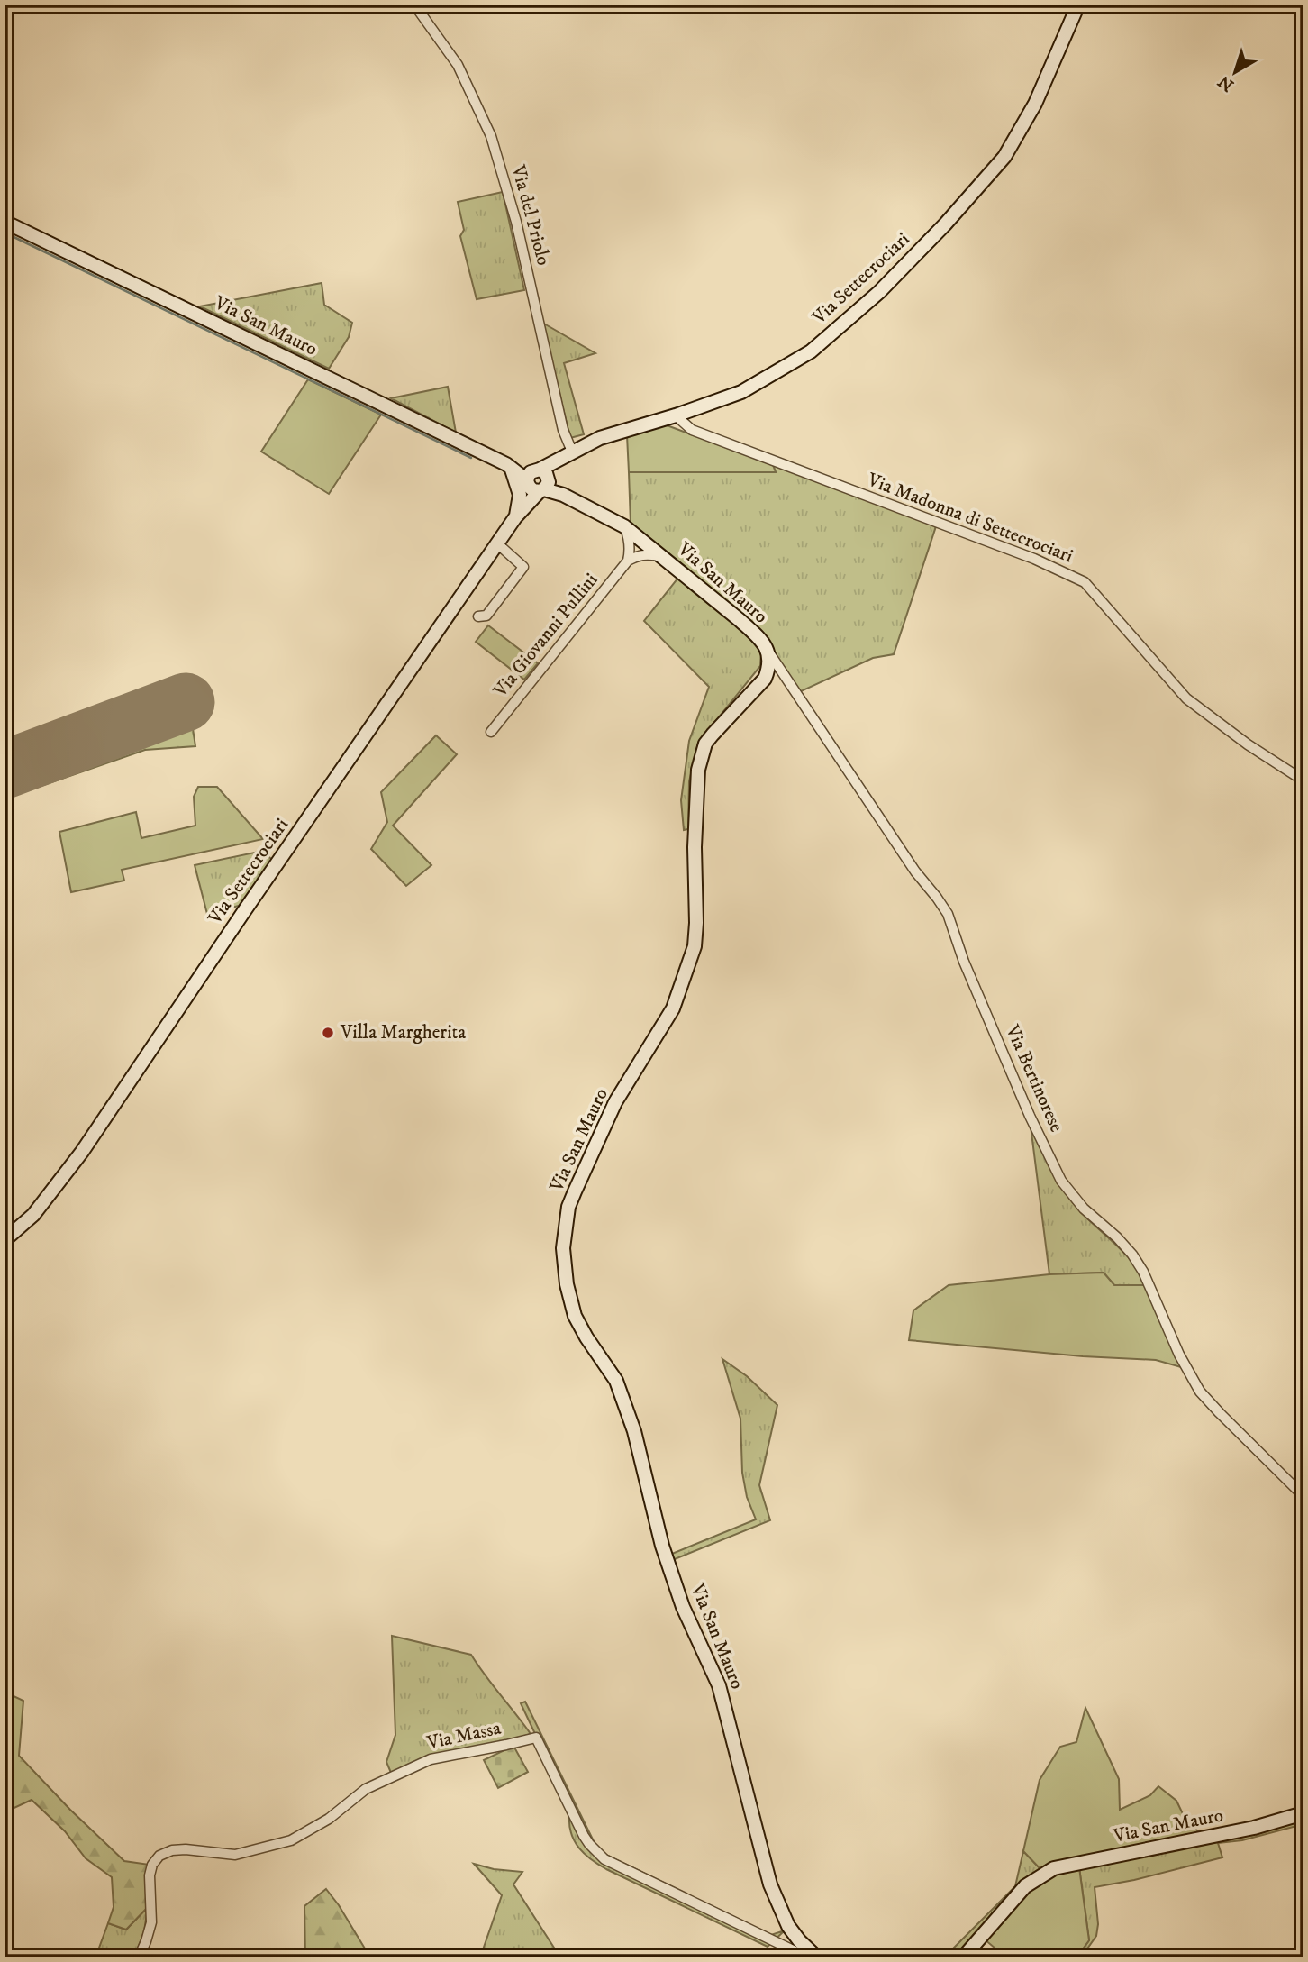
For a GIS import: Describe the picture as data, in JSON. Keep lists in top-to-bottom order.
{
  "streets": {
    "main road": ["Via Settecrociari", "Via San Mauro"],
    "street": [
      "Via del Priolo",
      "Via Madonna di Settecrociari",
      "Via Giovanni Pullini",
      "Via Bertinorese",
      "Via Massa"
    ]
  },
  "crossings": [
    ["Via del Priolo", "Via Settecrociari"],
    ["Via Settecrociari", "Via San Mauro"],
    ["Via Settecrociari", "Via Madonna di Settecrociari"],
    ["Via San Mauro", "Via Giovanni Pullini"],
    ["Via San Mauro", "Via Bertinorese"],
    ["Via San Mauro", "Via Massa"]
  ],
  "places": ["Villa Margherita"],
  "north": "bottom left"
}
